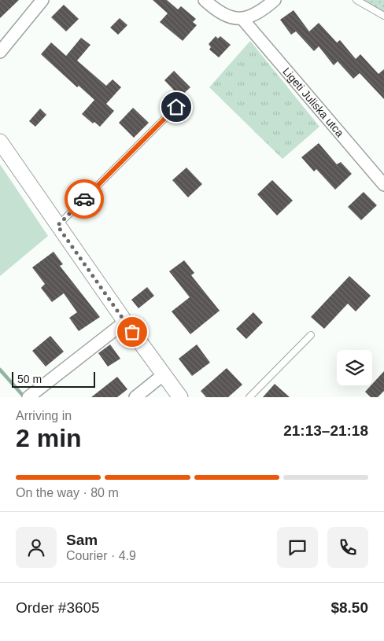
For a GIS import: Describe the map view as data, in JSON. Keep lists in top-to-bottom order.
{
  "streets": {
    "street": ["Ligeti Juliska utca"]
  },
  "scale_bar": "50 m",
  "page": {
    "scale": "50 m",
    "heading": ["2 min", "Arriving in", "21:13–21:18"],
    "panel": [
      "Sam",
      "Courier · 4.9",
      "Order #3605",
      "$8.50"
    ],
    "bar": "On the way · 80 m"
  }
}
